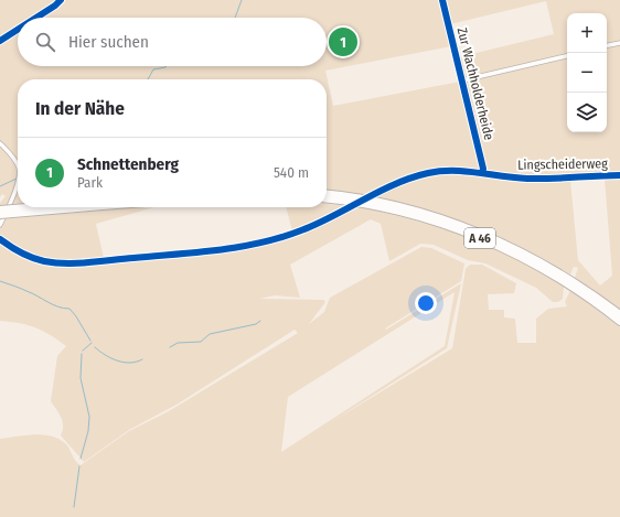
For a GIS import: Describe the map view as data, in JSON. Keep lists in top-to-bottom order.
{
  "streets": {
    "highway": ["A 46"],
    "street": ["Zur Wachholderheide", "Lingscheiderweg"]
  },
  "crossings": [
    ["Zur Wachholderheide", "Lingscheiderweg"]
  ],
  "page": {
    "map_buttons": ["+", "−"],
    "search": "Hier suchen",
    "pins": "1",
    "heading": "In der Nähe",
    "list": [
      {
        "mark": "1",
        "name": "Schnettenberg",
        "note": "Park",
        "value": "540 m"
      }
    ]
  }
}
